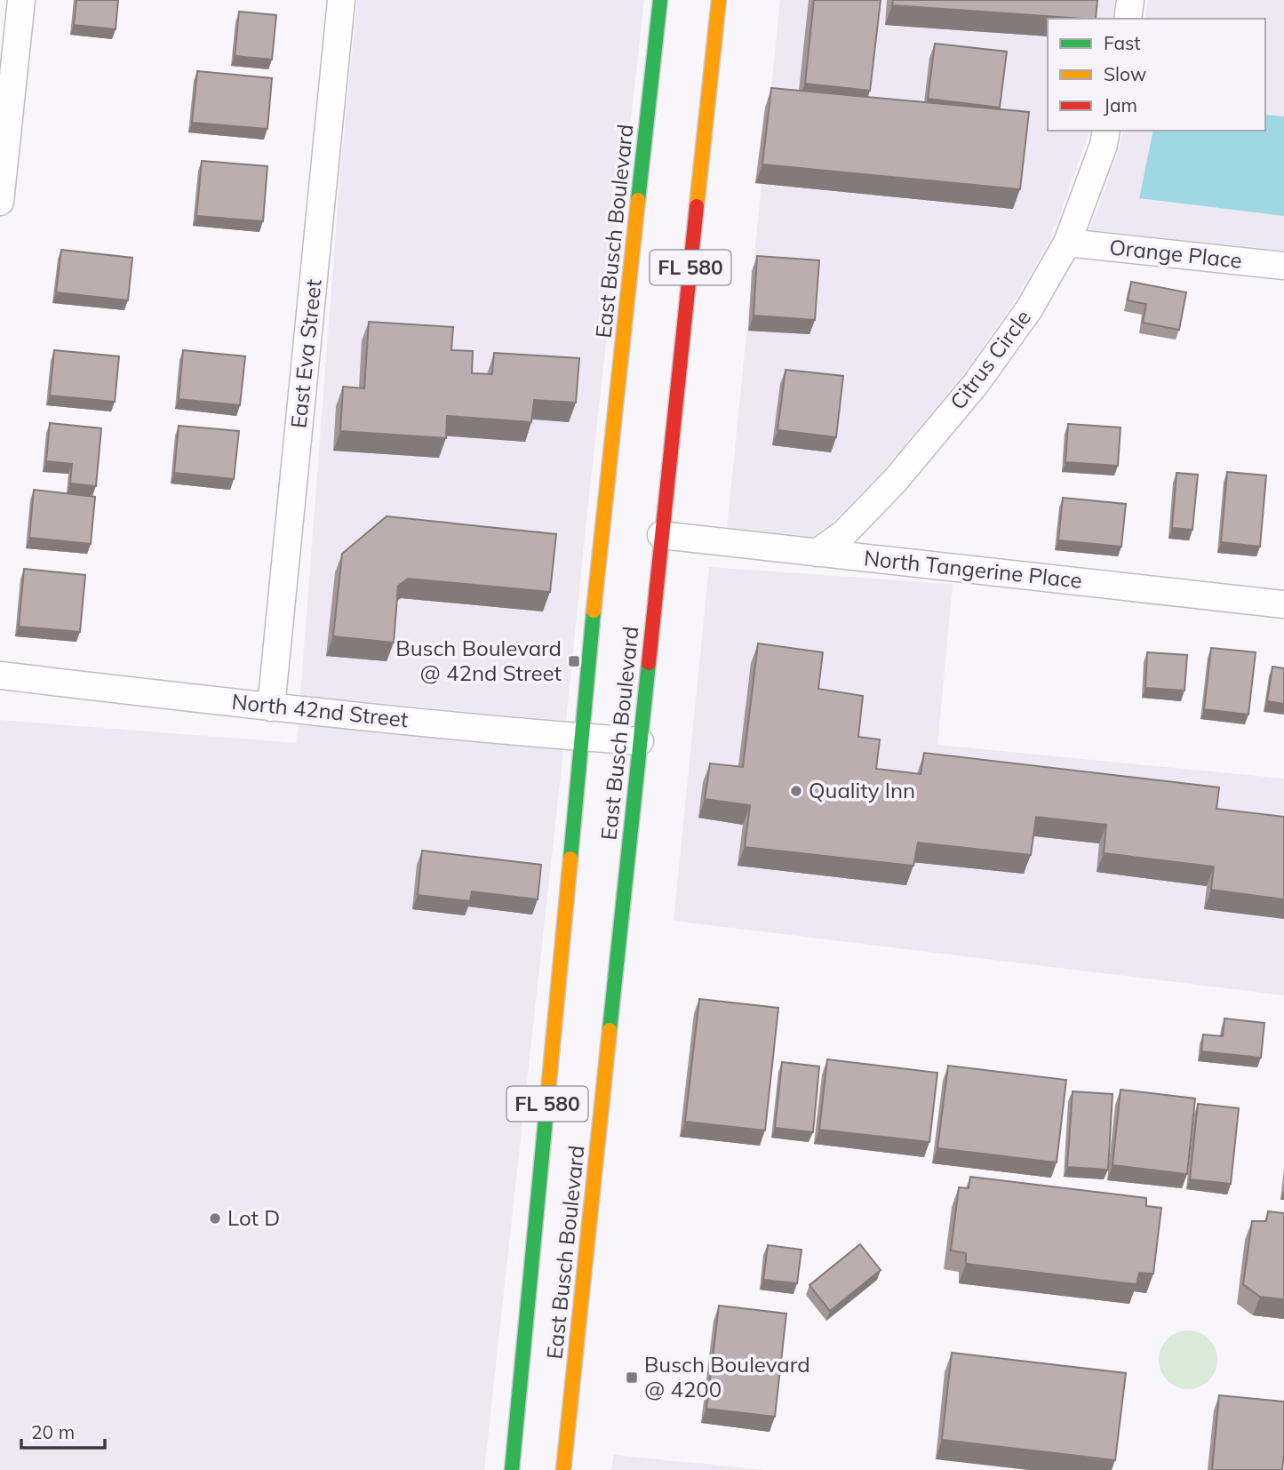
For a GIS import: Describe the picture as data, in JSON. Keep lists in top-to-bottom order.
{
  "streets": {
    "main road": ["East Busch Boulevard", "FL 580"],
    "street": [
      "Orange Place",
      "East Eva Street",
      "Citrus Circle",
      "North Tangerine Place",
      "North 42nd Street"
    ]
  },
  "crossings": [
    ["East Busch Boulevard", "North Tangerine Place"],
    ["East Busch Boulevard", "North 42nd Street"],
    ["Orange Place", "Citrus Circle"],
    ["East Eva Street", "North 42nd Street"],
    ["Citrus Circle", "North Tangerine Place"]
  ],
  "places": {
    "transit": ["Busch Boulevard @ 42nd Street", "Busch Boulevard @ 4200"],
    "other": ["Quality Inn", "Lot D"]
  },
  "legend": ["Fast", "Slow", "Jam"],
  "scale_bar": "20 m"
}
